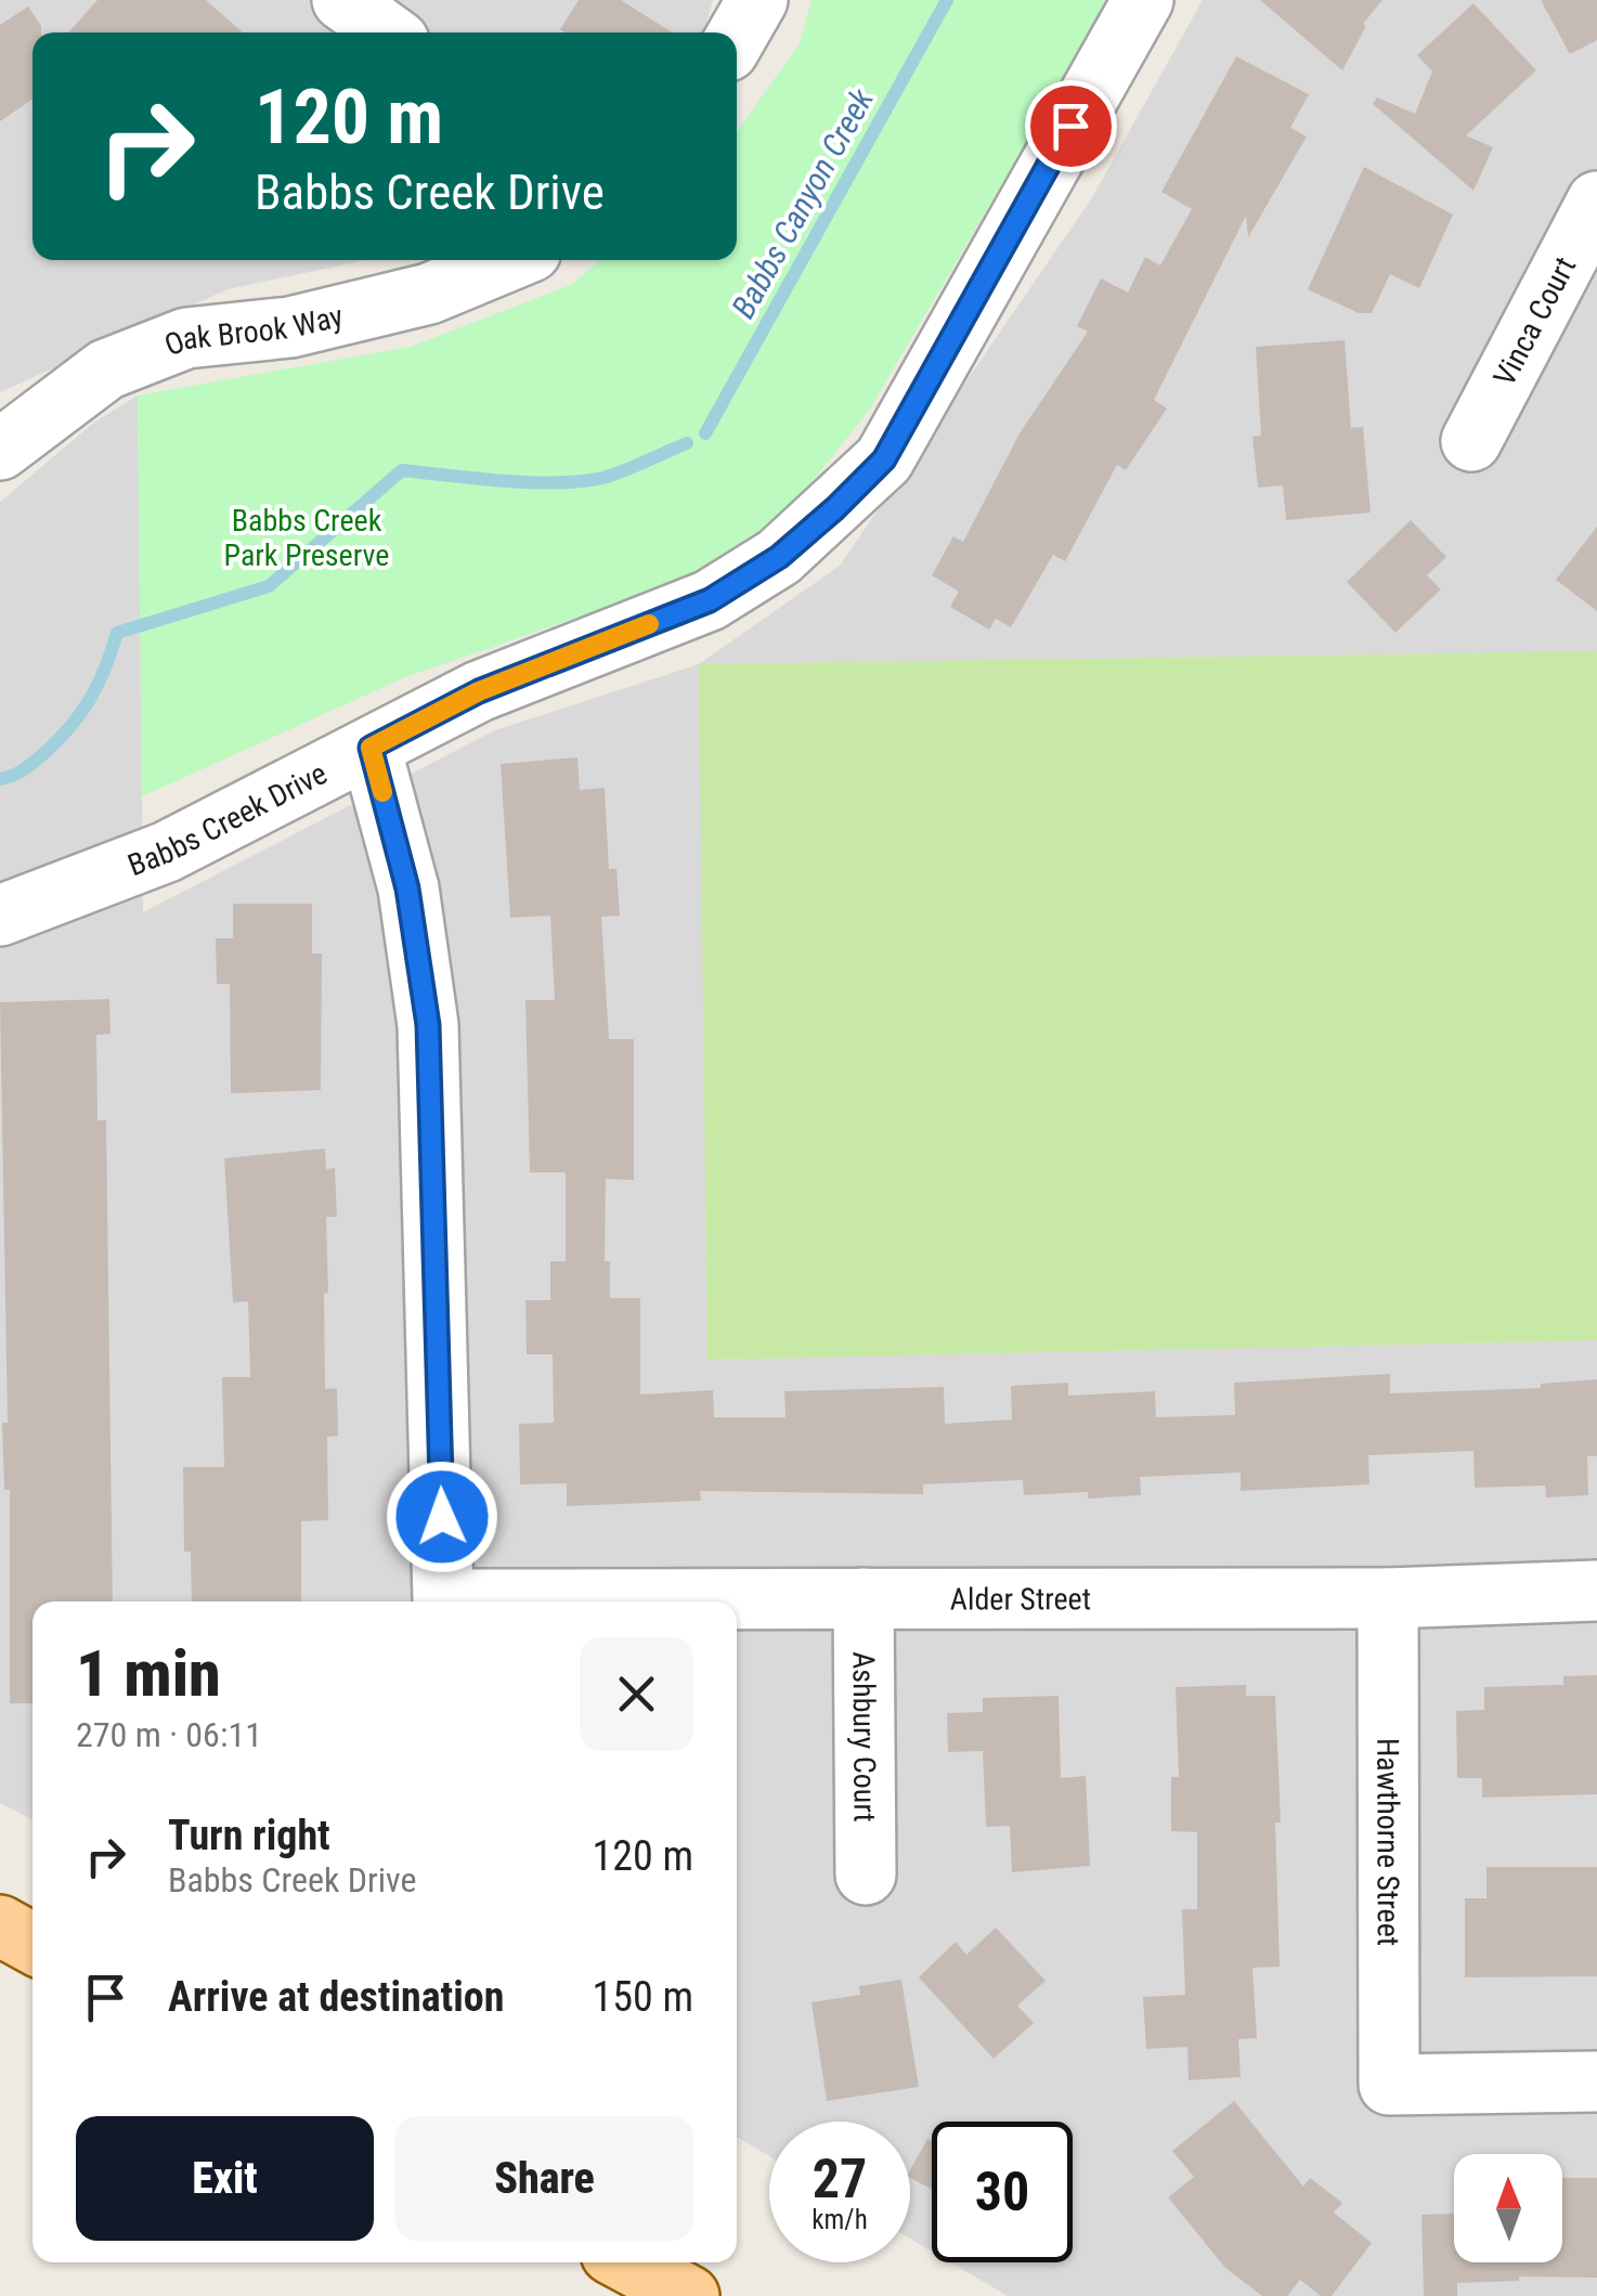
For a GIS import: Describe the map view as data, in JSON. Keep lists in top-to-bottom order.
{
  "streets": {
    "street": [
      "Vinca Court",
      "Oak Brook Way",
      "Babbs Creek Drive",
      "Alder Street",
      "Ashbury Court",
      "Hawthorne Street"
    ]
  },
  "crossings": [
    ["Babbs Creek Drive", "Alder Street"],
    ["Alder Street", "Ashbury Court"],
    ["Alder Street", "Hawthorne Street"]
  ],
  "water": ["Babbs Canyon Creek"],
  "parks": ["Babbs Creek Park Preserve"],
  "north": "top",
  "page": {
    "turn": ["120 m", "Babbs Creek Drive"],
    "heading": ["1 min", "270 m · 06:11"],
    "list": [
      {
        "name": "Turn right",
        "note": "Babbs Creek Drive",
        "value": "120 m"
      },
      {
        "name": "Arrive at destination",
        "value": "150 m"
      }
    ],
    "buttons": ["Exit", "Share"],
    "speed": "27 km/h",
    "limit": "30"
  }
}
